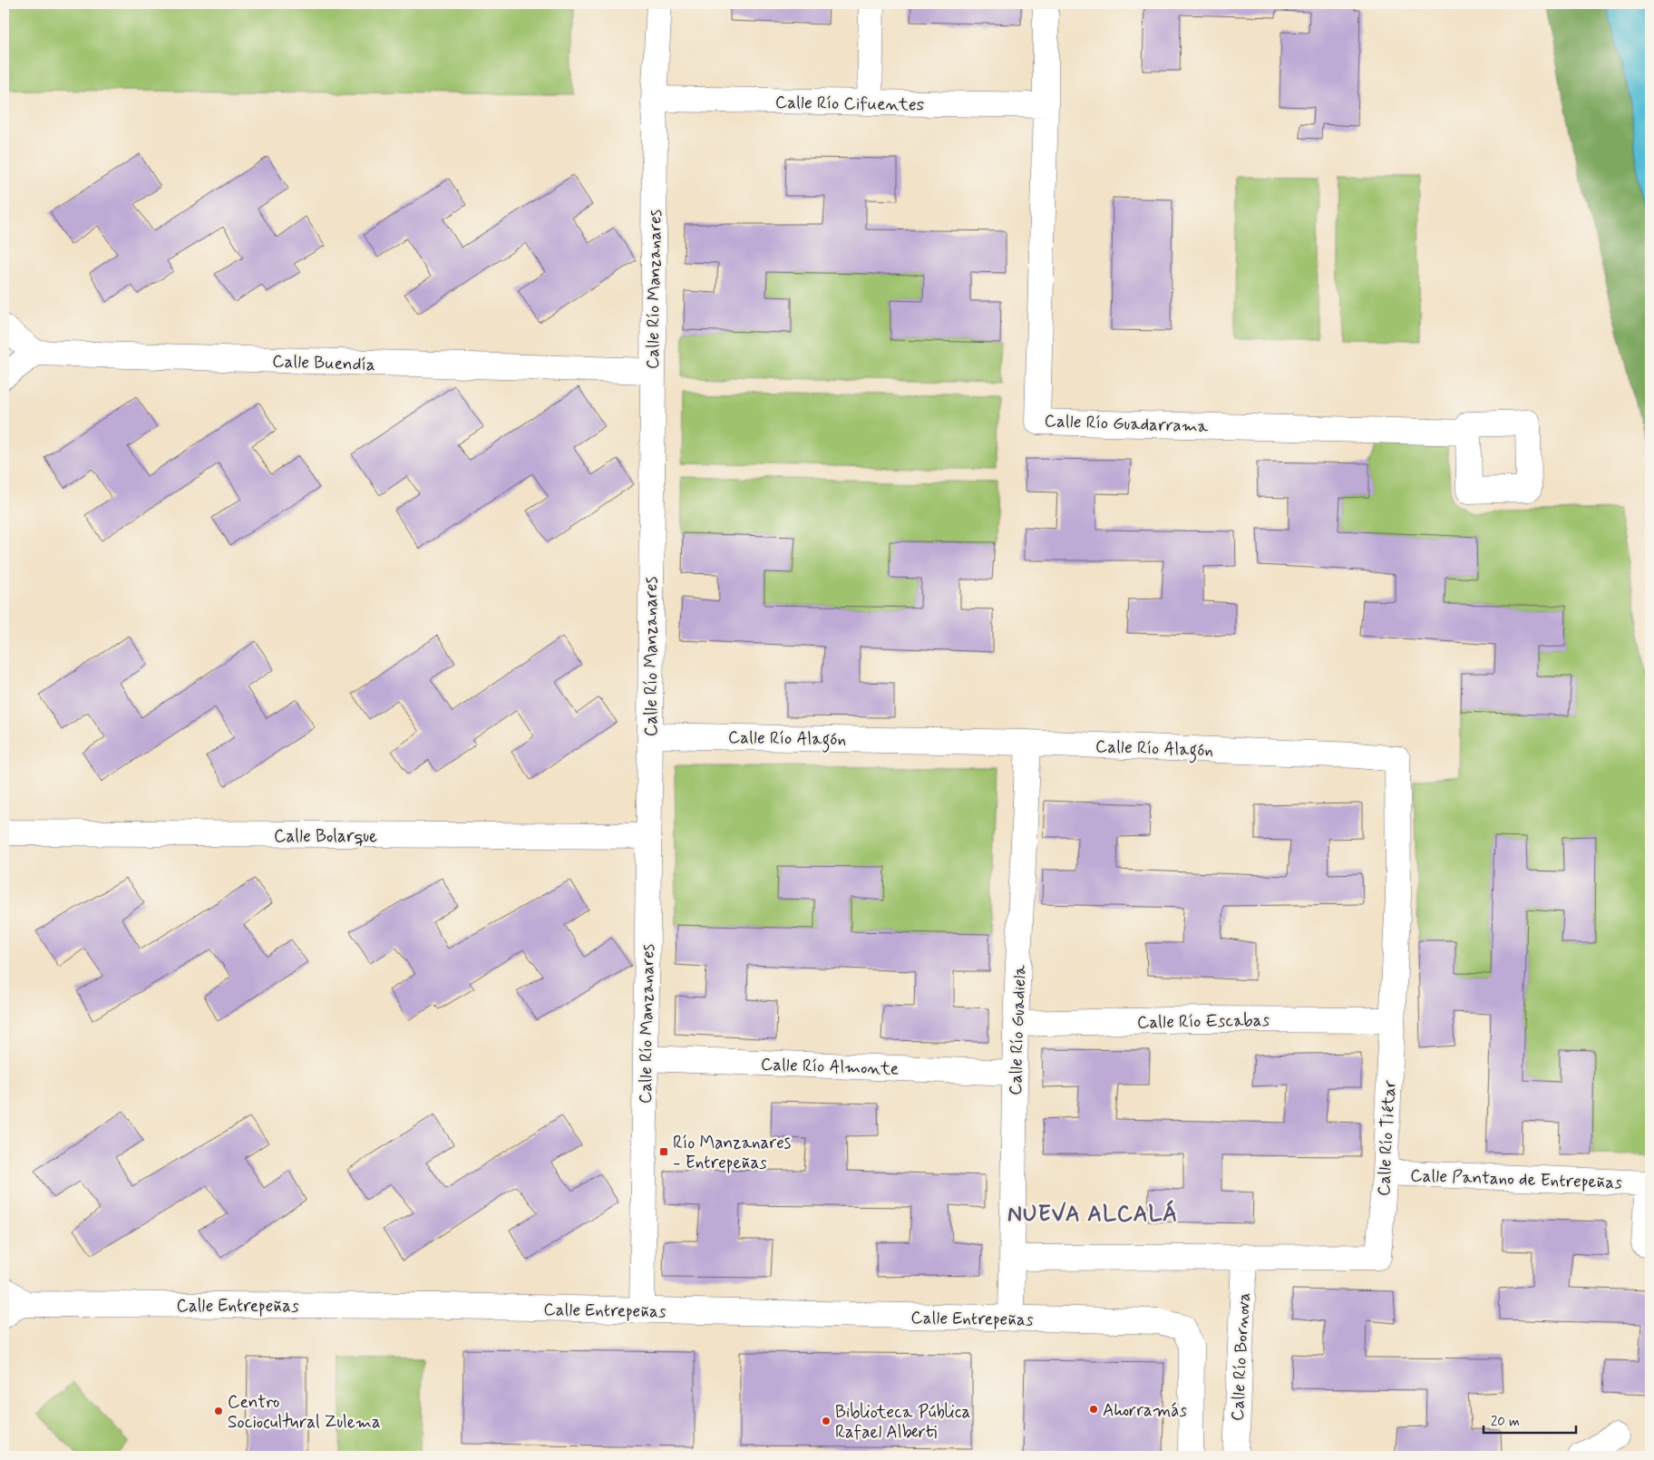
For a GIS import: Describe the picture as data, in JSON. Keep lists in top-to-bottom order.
{
  "streets": {
    "street": [
      "Calle Río Cifuentes",
      "Calle Río Manzanares",
      "Calle Buendía",
      "Calle Río Guadarrama",
      "Calle Río Alagón",
      "Calle Bolarque",
      "Calle Río Escabas",
      "Calle Río Guadiela",
      "Calle Río Almonte",
      "Calle Río Tiétar",
      "Calle Pantano de Entrepeñas",
      "Calle Entrepeñas",
      "Calle Río Bornova"
    ]
  },
  "crossings": [
    ["Calle Río Cifuentes", "Calle Río Manzanares"],
    ["Calle Río Cifuentes", "Calle Río Guadarrama"],
    ["Calle Río Manzanares", "Calle Buendía"],
    ["Calle Río Manzanares", "Calle Río Alagón"],
    ["Calle Río Manzanares", "Calle Bolarque"],
    ["Calle Río Manzanares", "Calle Río Almonte"],
    ["Calle Río Manzanares", "Calle Entrepeñas"],
    ["Calle Río Alagón", "Calle Río Escabas"],
    ["Calle Río Alagón", "Calle Río Guadiela"],
    ["Calle Río Alagón", "Calle Río Tiétar"],
    ["Calle Río Escabas", "Calle Río Guadiela"],
    ["Calle Río Escabas", "Calle Río Tiétar"],
    ["Calle Río Guadiela", "Calle Río Almonte"],
    ["Calle Río Guadiela", "Calle Entrepeñas"],
    ["Calle Río Tiétar", "Calle Pantano de Entrepeñas"],
    ["Calle Río Tiétar", "Calle Río Bornova"]
  ],
  "districts": ["NUEVA ALCALÁ"],
  "places": {
    "transit": ["Río Manzanares - Entrepeñas"],
    "other": ["Ahorramás", "Centro Sociocultural Zulema", "Biblioteca Pública Rafael Alberti"]
  },
  "scale_bar": "20 m"
}
